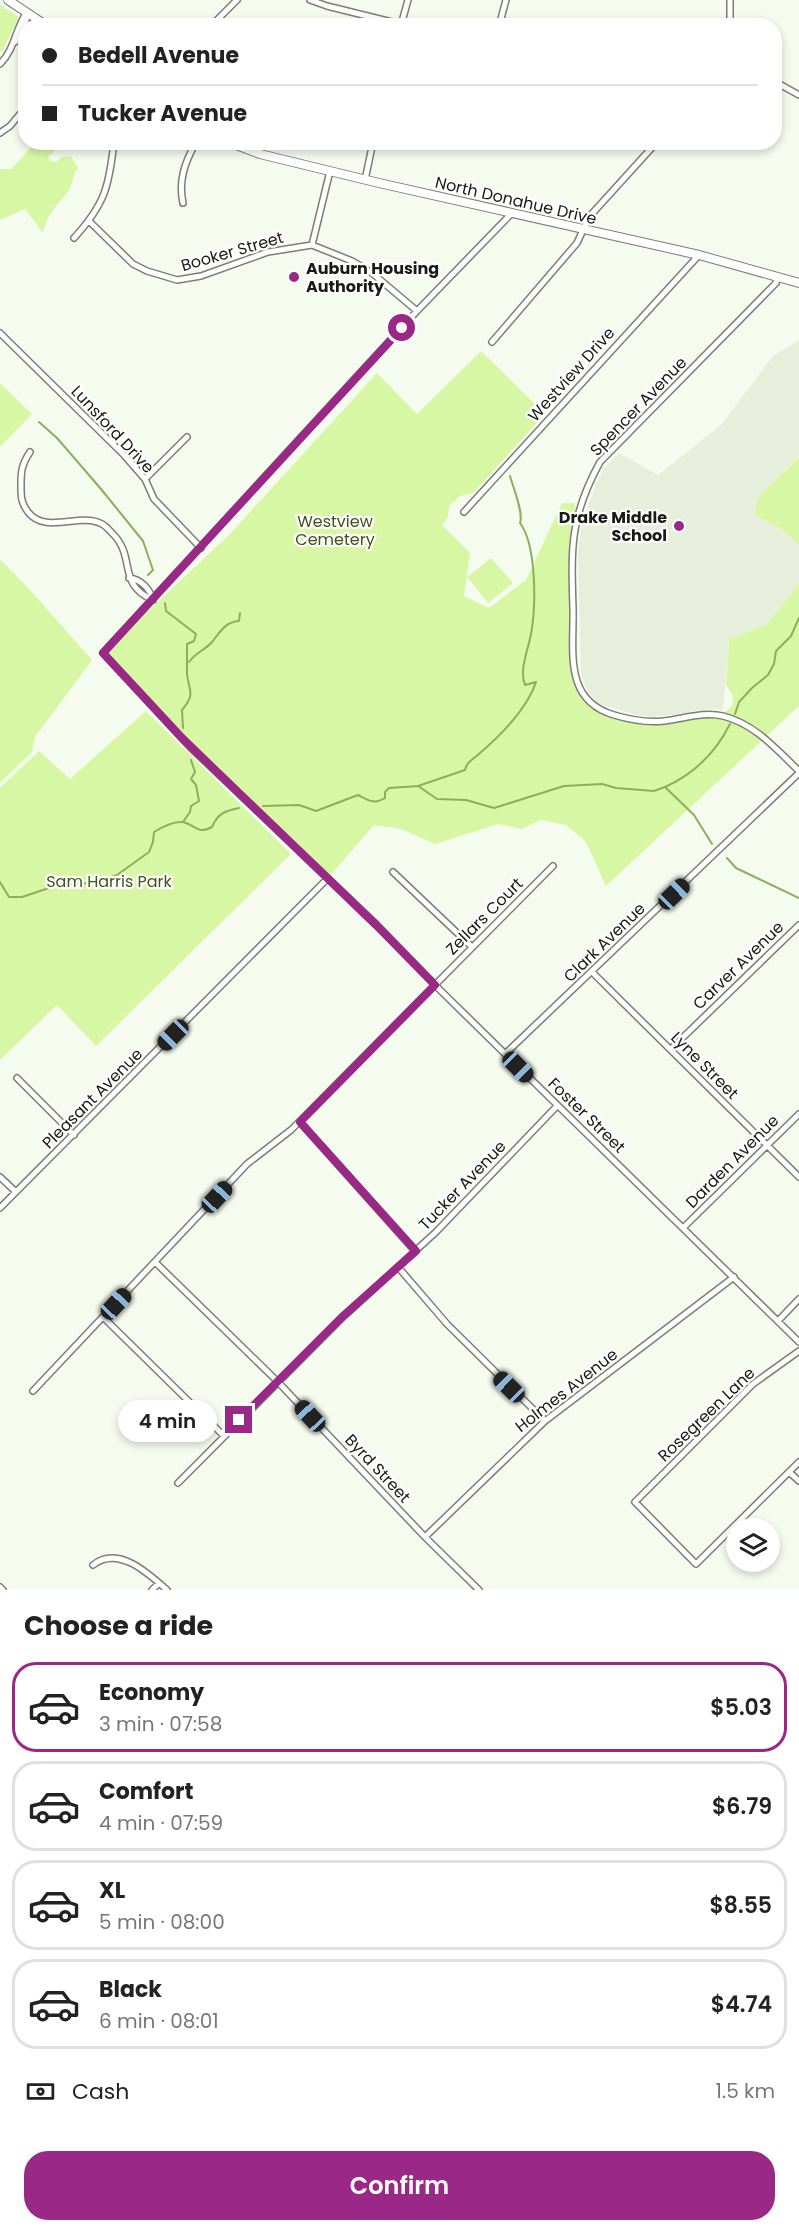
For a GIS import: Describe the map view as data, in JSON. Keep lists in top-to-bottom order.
{
  "streets": {
    "street": [
      "North Donahue Drive",
      "Booker Street",
      "Westview Drive",
      "Spencer Avenue",
      "Lunsford Drive",
      "Zellars Court",
      "Clark Avenue",
      "Carver Avenue",
      "Lyne Street",
      "Pleasant Avenue",
      "Foster Street",
      "Darden Avenue",
      "Tucker Avenue",
      "Holmes Avenue",
      "Rosegreen Lane",
      "Byrd Street"
    ]
  },
  "crossings": [
    ["North Donahue Drive", "Westview Drive"],
    ["North Donahue Drive", "Spencer Avenue"],
    ["Spencer Avenue", "Clark Avenue"],
    ["Zellars Court", "Foster Street"],
    ["Zellars Court", "Byrd Street"],
    ["Clark Avenue", "Lyne Street"],
    ["Clark Avenue", "Foster Street"],
    ["Carver Avenue", "Lyne Street"],
    ["Lyne Street", "Darden Avenue"],
    ["Pleasant Avenue", "Foster Street"],
    ["Foster Street", "Darden Avenue"],
    ["Foster Street", "Tucker Avenue"],
    ["Foster Street", "Holmes Avenue"],
    ["Tucker Avenue", "Byrd Street"],
    ["Holmes Avenue", "Byrd Street"]
  ],
  "parks": ["Westview Cemetery", "Sam Harris Park"],
  "places": ["Auburn Housing Authority", "Drake Middle School"],
  "page": {
    "banner": ["Bedell Avenue", "Tucker Avenue"],
    "bubble": "4 min",
    "heading": "Choose a ride",
    "list": [
      {
        "name": "Economy",
        "note": "3 min · 07:58",
        "value": "$5.03"
      },
      {
        "name": "Comfort",
        "note": "4 min · 07:59",
        "value": "$6.79"
      },
      {
        "name": "XL",
        "note": "5 min · 08:00",
        "value": "$8.55"
      },
      {
        "name": "Black",
        "note": "6 min · 08:01",
        "value": "$4.74"
      }
    ],
    "pay": ["Cash", "1.5 km"],
    "buttons": "Confirm"
  }
}
